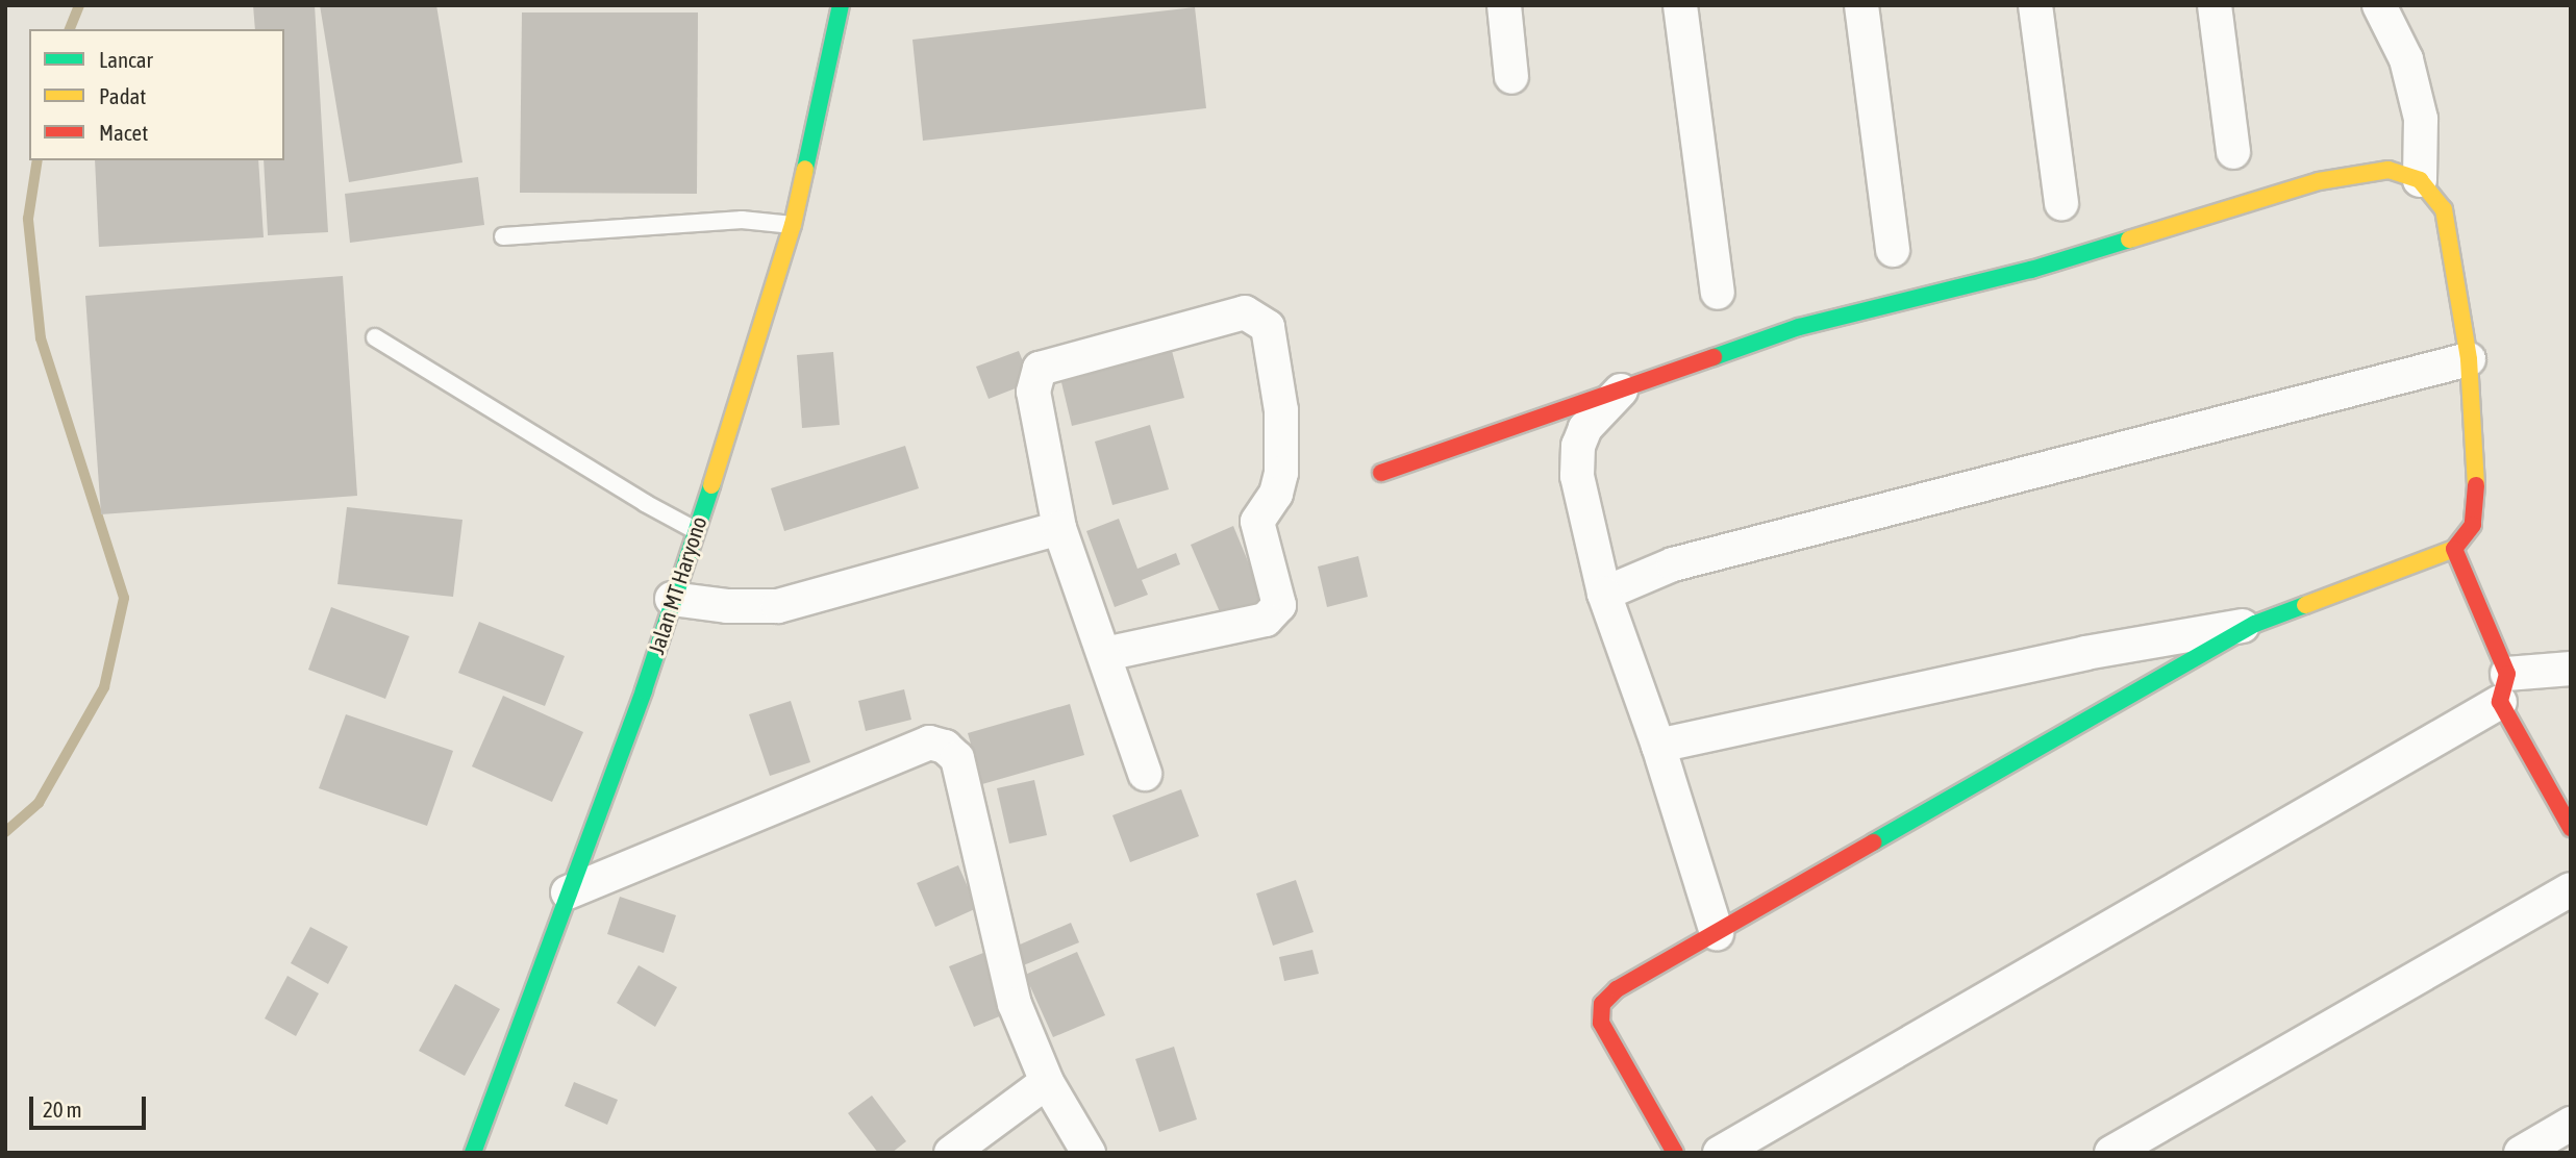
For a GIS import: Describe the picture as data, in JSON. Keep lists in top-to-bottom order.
{
  "streets": {
    "street": ["Jalan MT Haryono"]
  },
  "legend": ["Lancar", "Padat", "Macet"],
  "scale_bar": "20 m"
}
